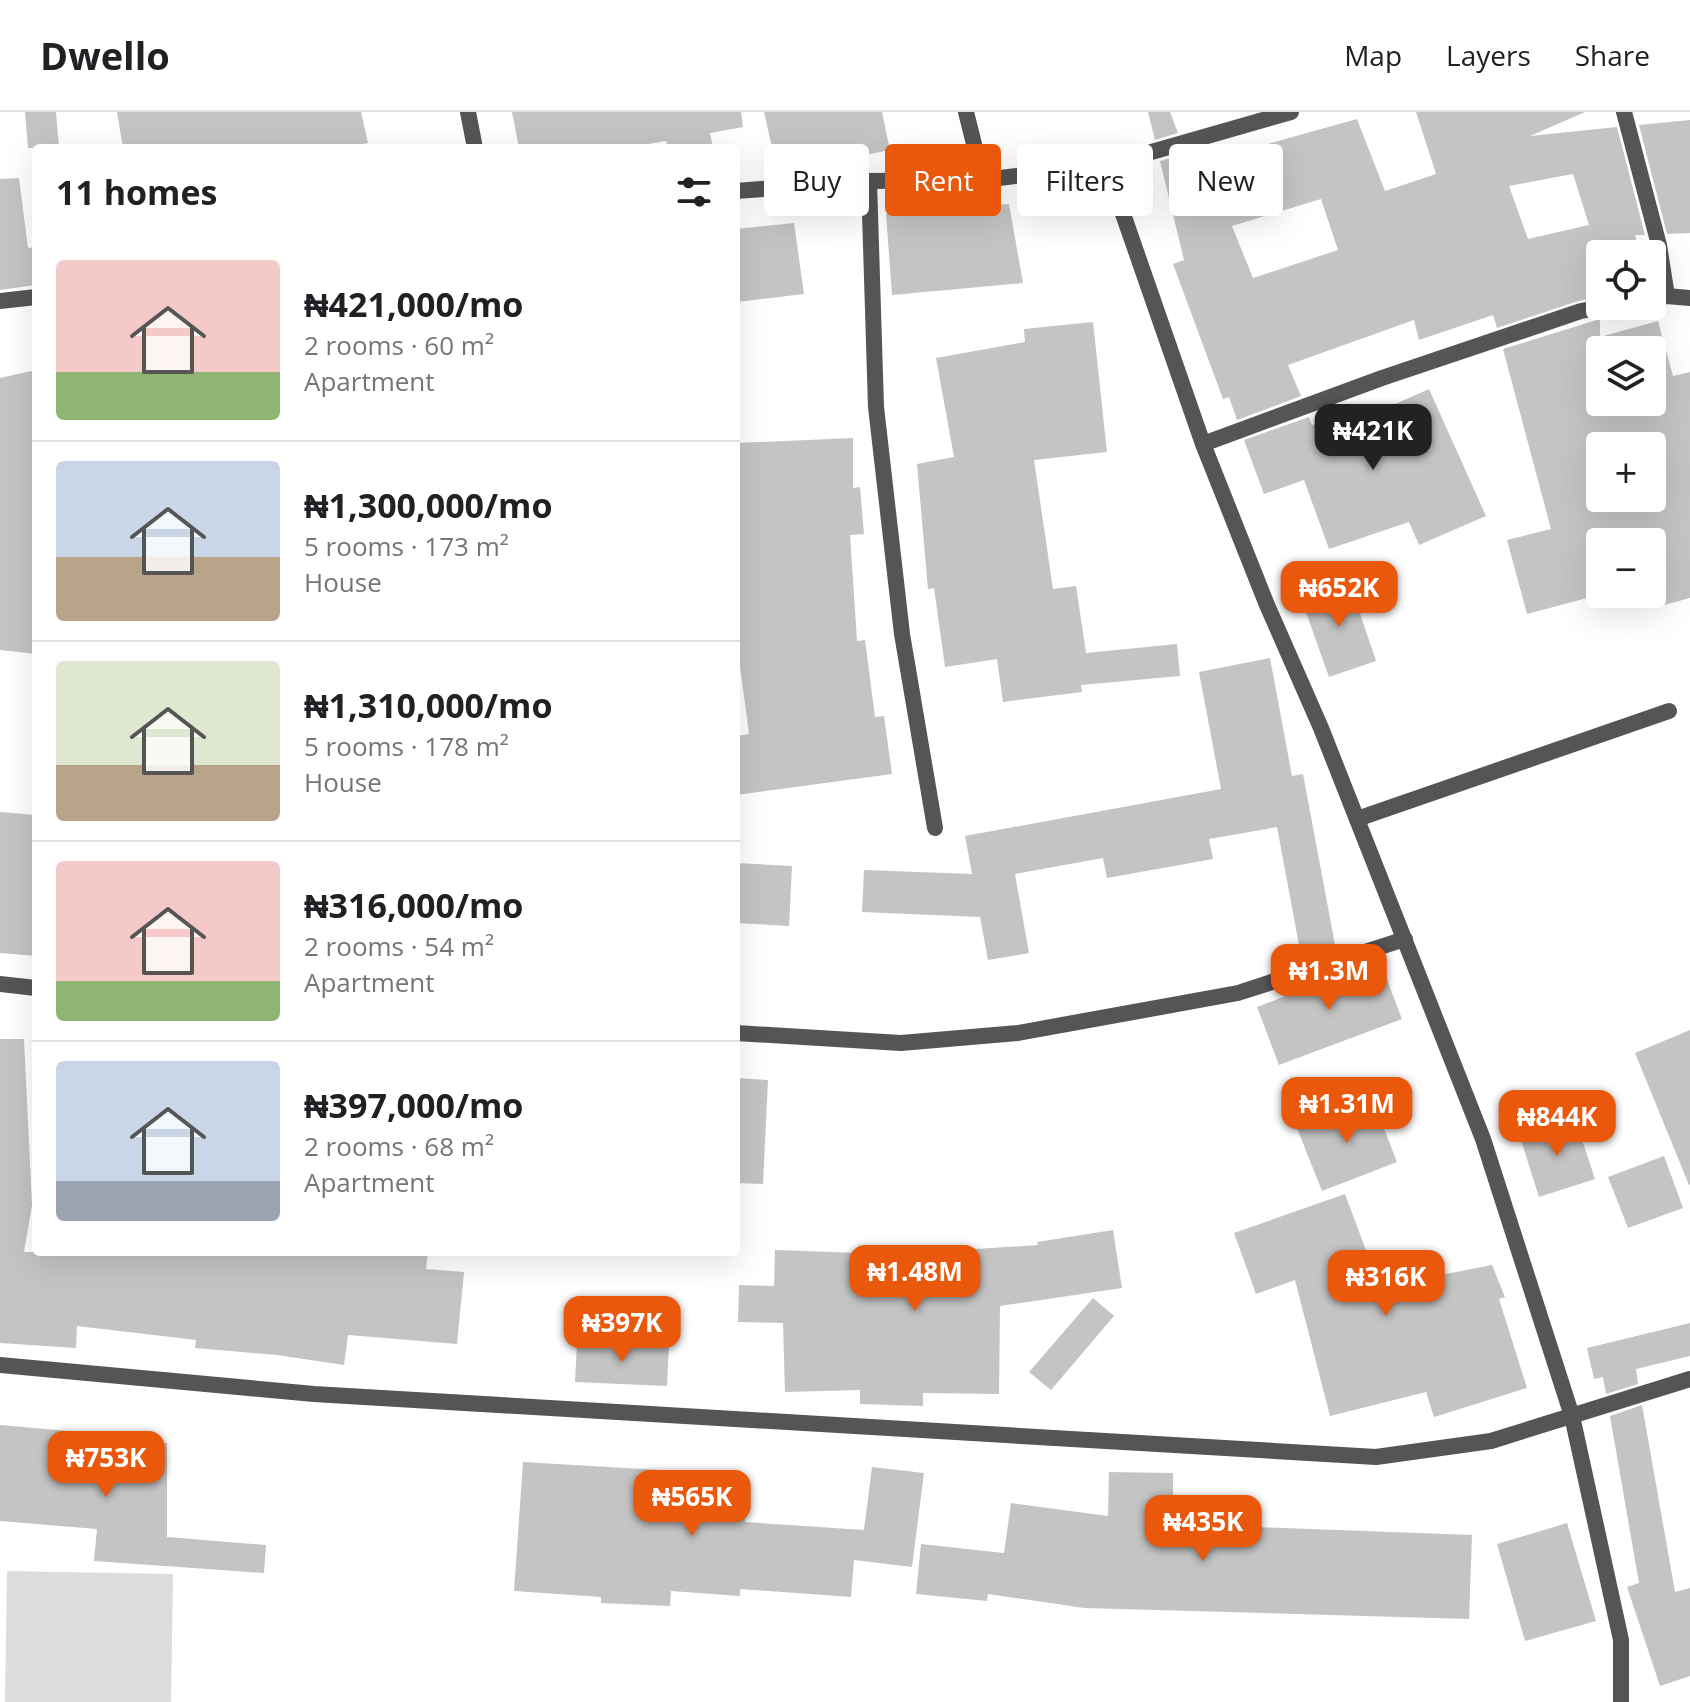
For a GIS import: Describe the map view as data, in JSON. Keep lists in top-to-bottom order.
{
  "page": {
    "header": "Dwello",
    "nav": ["Map", "Layers", "Share"],
    "chip": [
      "Buy",
      "Rent",
      "Filters",
      "New"
    ],
    "heading": "11 homes",
    "map_buttons": ["+", "−"],
    "list": [
      {
        "name": "₦421,000/mo",
        "note": "2 rooms · 60 m² · Apartment"
      },
      {
        "name": "₦1,300,000/mo",
        "note": "5 rooms · 173 m² · House"
      },
      {
        "name": "₦1,310,000/mo",
        "note": "5 rooms · 178 m² · House"
      },
      {
        "name": "₦316,000/mo",
        "note": "2 rooms · 54 m² · Apartment"
      },
      {
        "name": "₦397,000/mo",
        "note": "2 rooms · 68 m² · Apartment"
      }
    ],
    "price": [
      "₦421K",
      "₦652K",
      "₦1.3M",
      "₦1.31M",
      "₦844K",
      "₦1.48M",
      "₦316K",
      "₦397K",
      "₦753K",
      "₦565K",
      "₦435K"
    ]
  }
}
